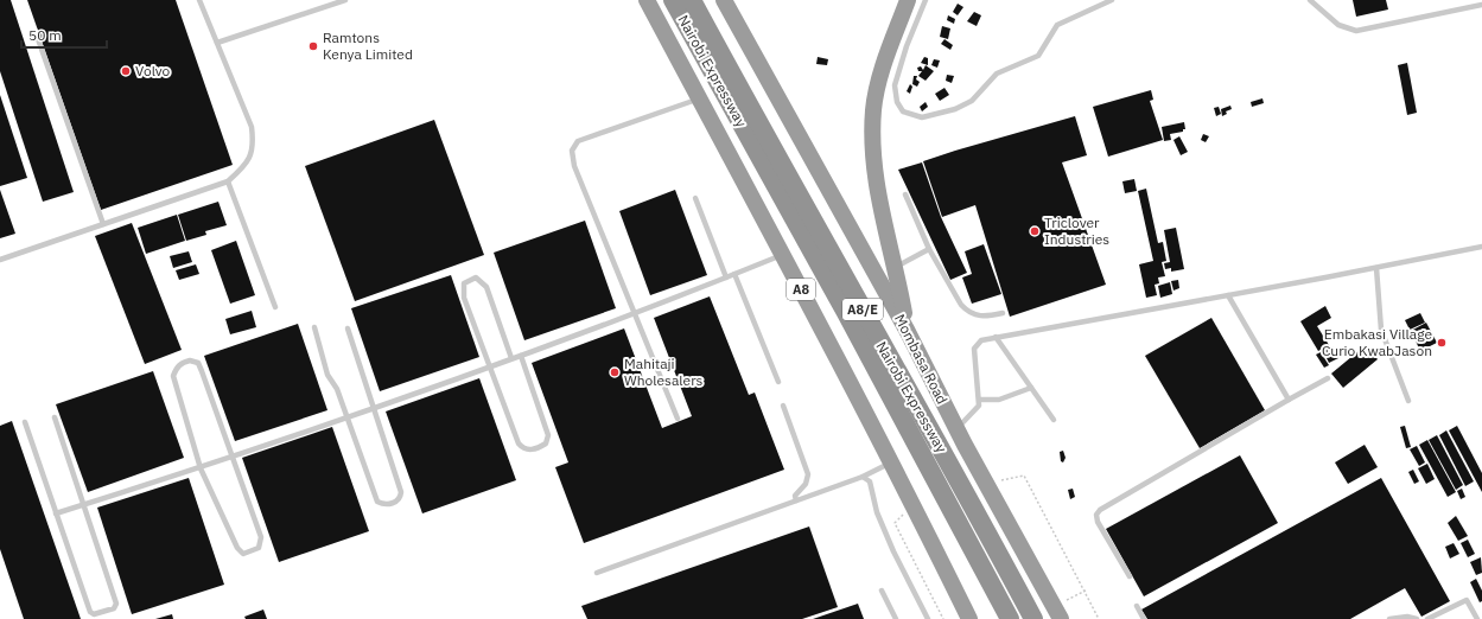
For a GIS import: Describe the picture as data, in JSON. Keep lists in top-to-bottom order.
{
  "streets": {
    "highway": [
      "Nairobi Expressway",
      "A8",
      "A8/E",
      "Mombasa Road"
    ]
  },
  "places": [
    "Ramtons Kenya Limited",
    "Volvo",
    "Triclover Industries",
    "Embakasi Village Curio KwabJason",
    "Mahitaji Wholesalers"
  ],
  "scale_bar": "50 m"
}
